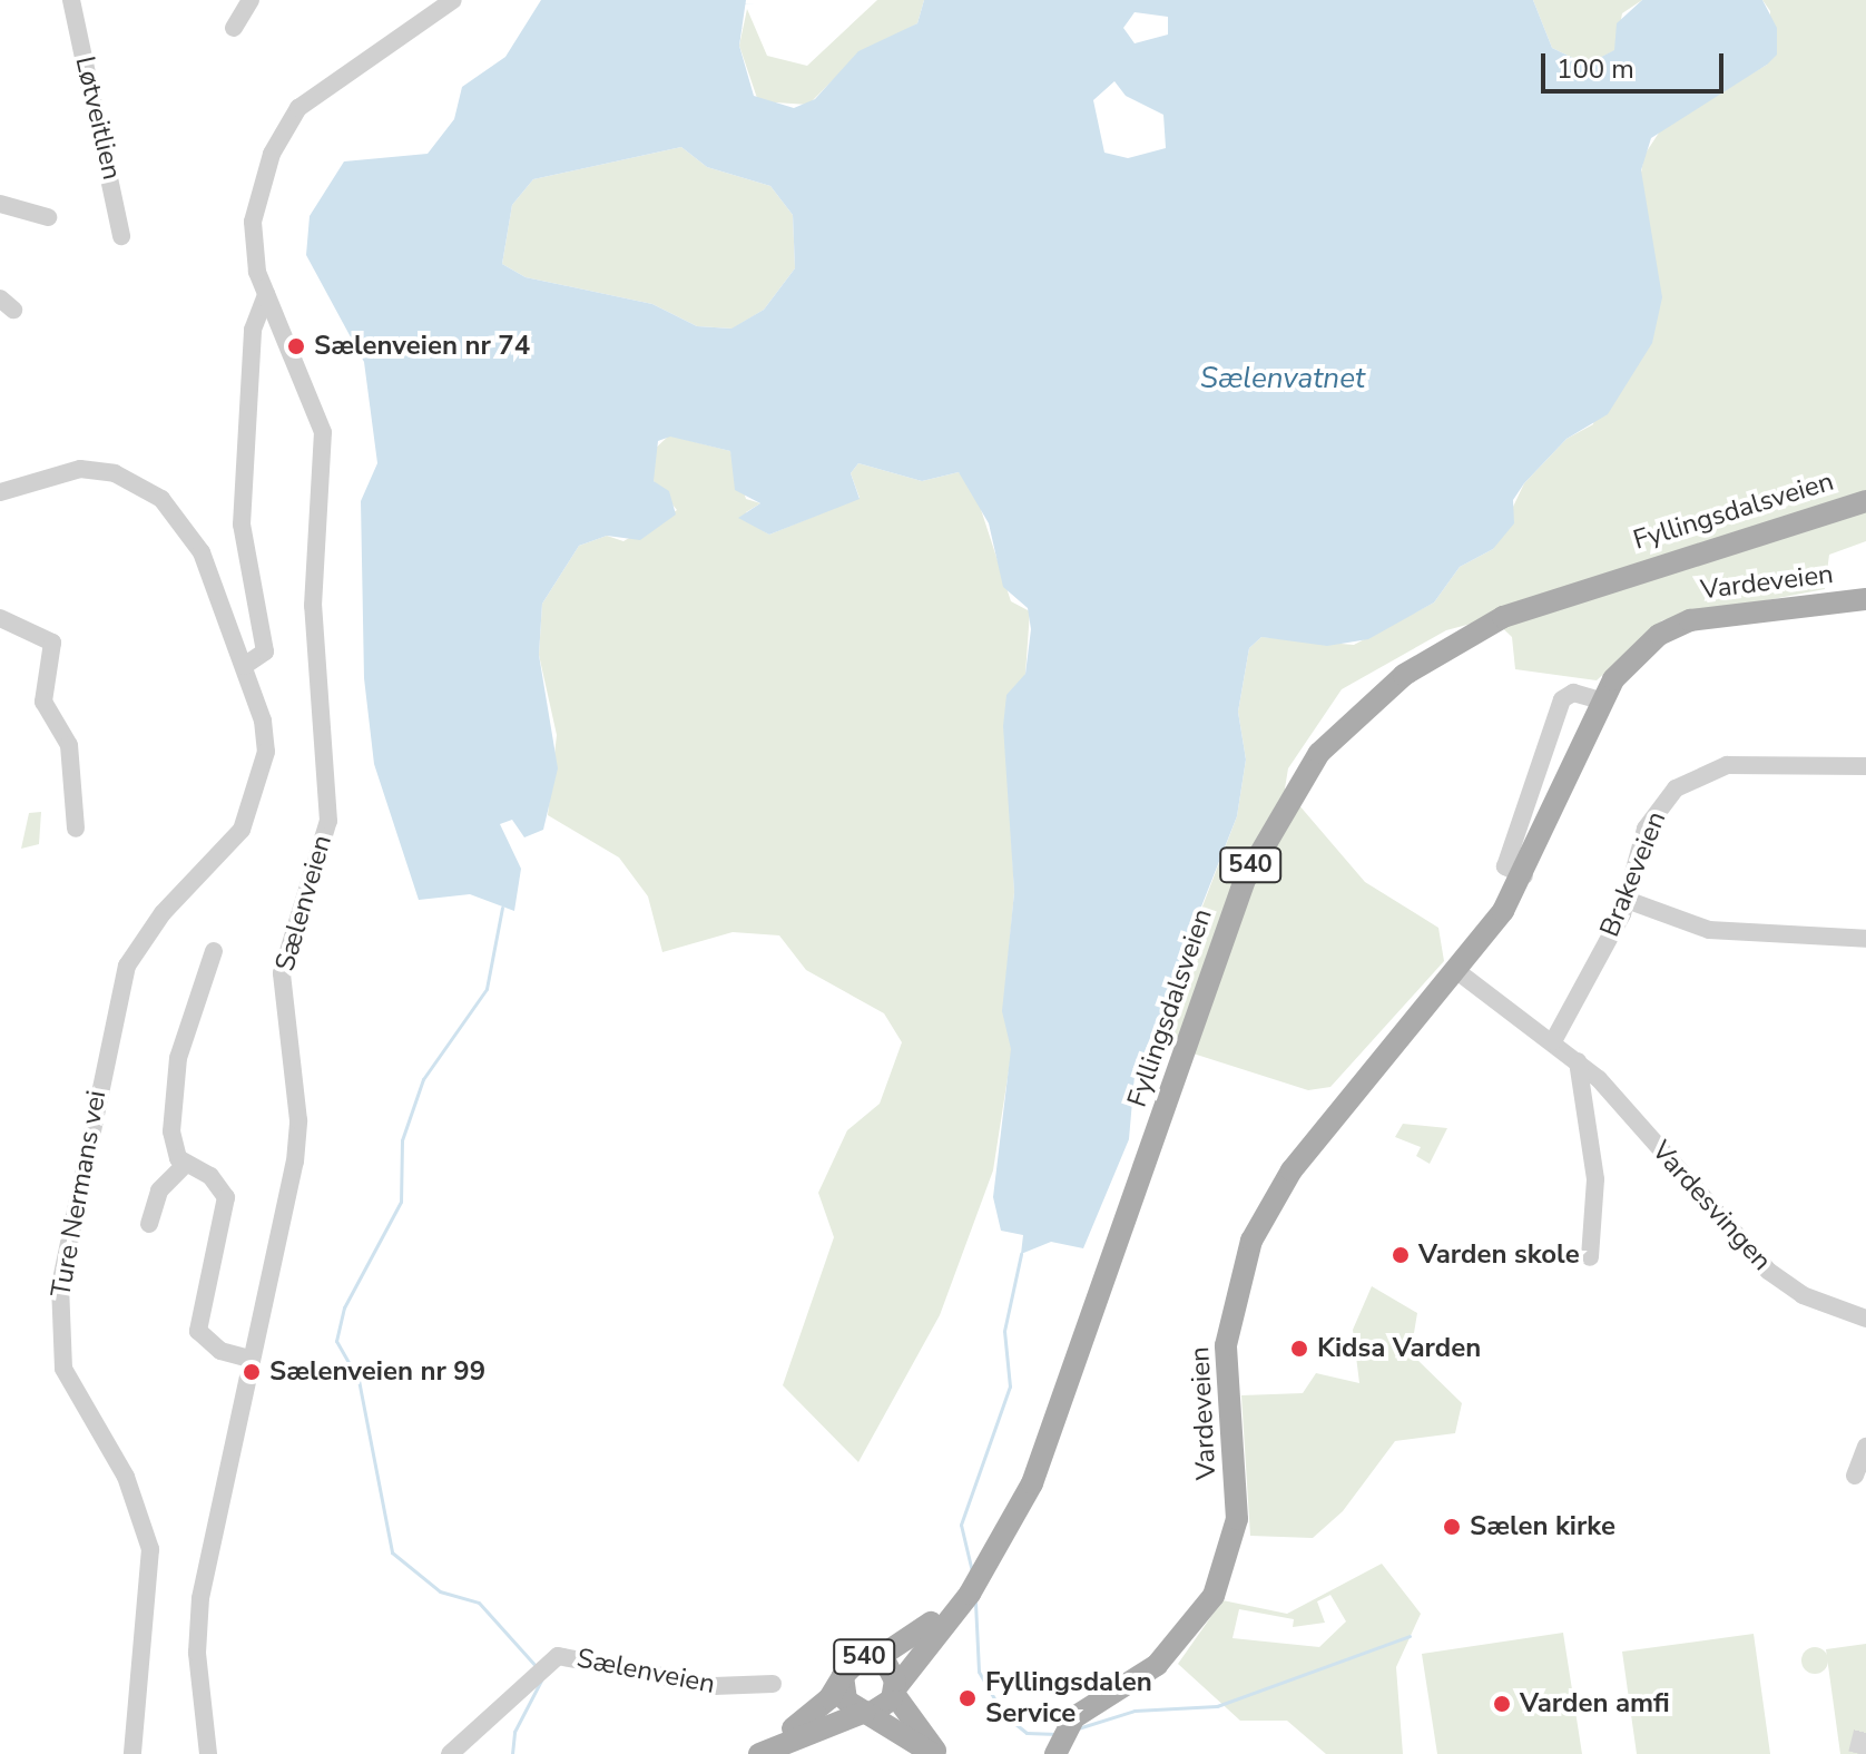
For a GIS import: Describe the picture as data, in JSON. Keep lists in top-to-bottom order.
{
  "streets": {
    "main road": ["Fyllingsdalsveien", "Vardeveien", "540"],
    "street": [
      "Løtveitlien",
      "Brakeveien",
      "Sælenveien",
      "Ture Nermans vei",
      "Vardesvingen"
    ]
  },
  "crossings": [
    ["Fyllingsdalsveien", "540"],
    ["Vardeveien", "Vardesvingen"],
    ["Brakeveien", "Vardesvingen"],
    ["Sælenveien", "Ture Nermans vei"]
  ],
  "water": ["Sælenvatnet"],
  "places": [
    "Sælenveien nr 74",
    "Varden skole",
    "Kidsa Varden",
    "Sælenveien nr 99",
    "Sælen kirke",
    "Fyllingsdalen Service",
    "Varden amfi"
  ],
  "scale_bar": "100 m"
}
